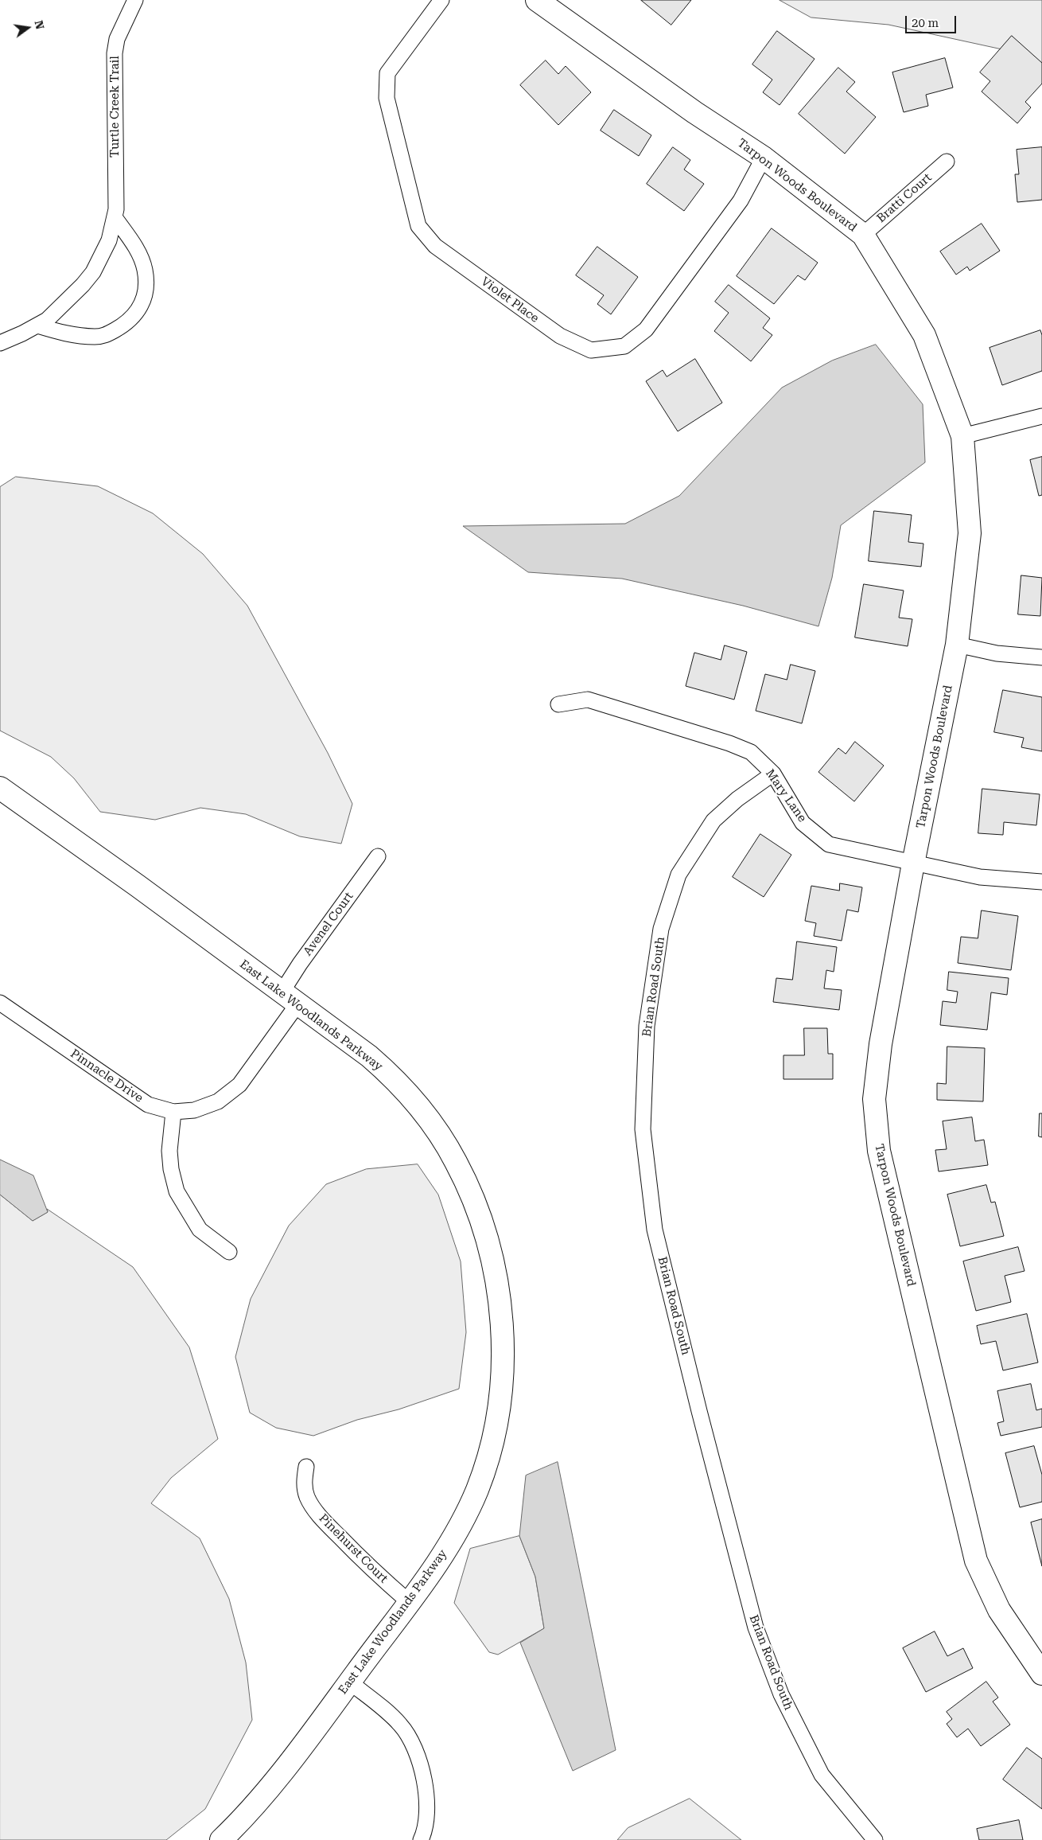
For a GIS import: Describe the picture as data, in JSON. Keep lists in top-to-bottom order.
{
  "streets": {
    "street": [
      "Turtle Creek Trail",
      "Tarpon Woods Boulevard",
      "Bratti Court",
      "Violet Place",
      "Mary Lane",
      "Avenel Court",
      "Brian Road South",
      "East Lake Woodlands Parkway",
      "Pinnacle Drive",
      "Pinehurst Court"
    ]
  },
  "crossings": [
    ["Tarpon Woods Boulevard", "Bratti Court"],
    ["Tarpon Woods Boulevard", "Violet Place"],
    ["Tarpon Woods Boulevard", "Mary Lane"],
    ["Mary Lane", "Brian Road South"],
    ["Avenel Court", "East Lake Woodlands Parkway"],
    ["Avenel Court", "Pinnacle Drive"],
    ["East Lake Woodlands Parkway", "Pinnacle Drive"],
    ["East Lake Woodlands Parkway", "Pinehurst Court"]
  ],
  "scale_bar": "20 m",
  "north": "right"
}
